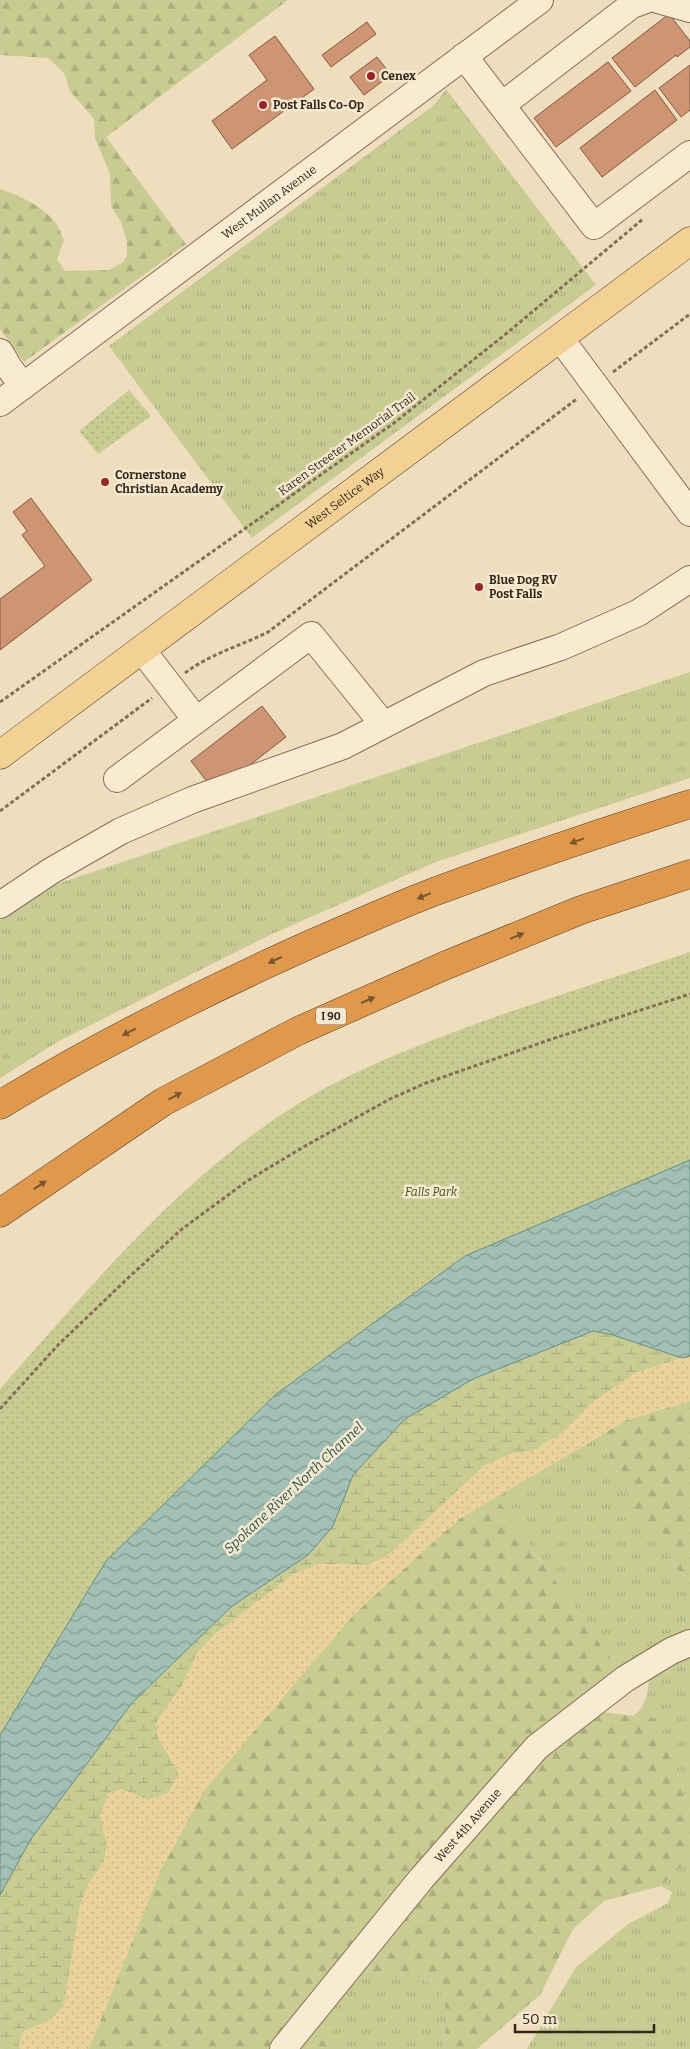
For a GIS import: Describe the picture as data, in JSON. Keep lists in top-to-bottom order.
{
  "streets": {
    "highway": ["I 90"],
    "main road": ["West Seltice Way"],
    "street": ["West Mullan Avenue", "West 4th Avenue"],
    "path": ["Karen Streeter Memorial Trail"]
  },
  "water": ["Spokane River North Channel"],
  "parks": ["Falls Park"],
  "places": [
    "Cenex",
    "Post Falls Co-Op",
    "Cornerstone Christian Academy",
    "Blue Dog RV Post Falls"
  ],
  "scale_bar": "50 m"
}
